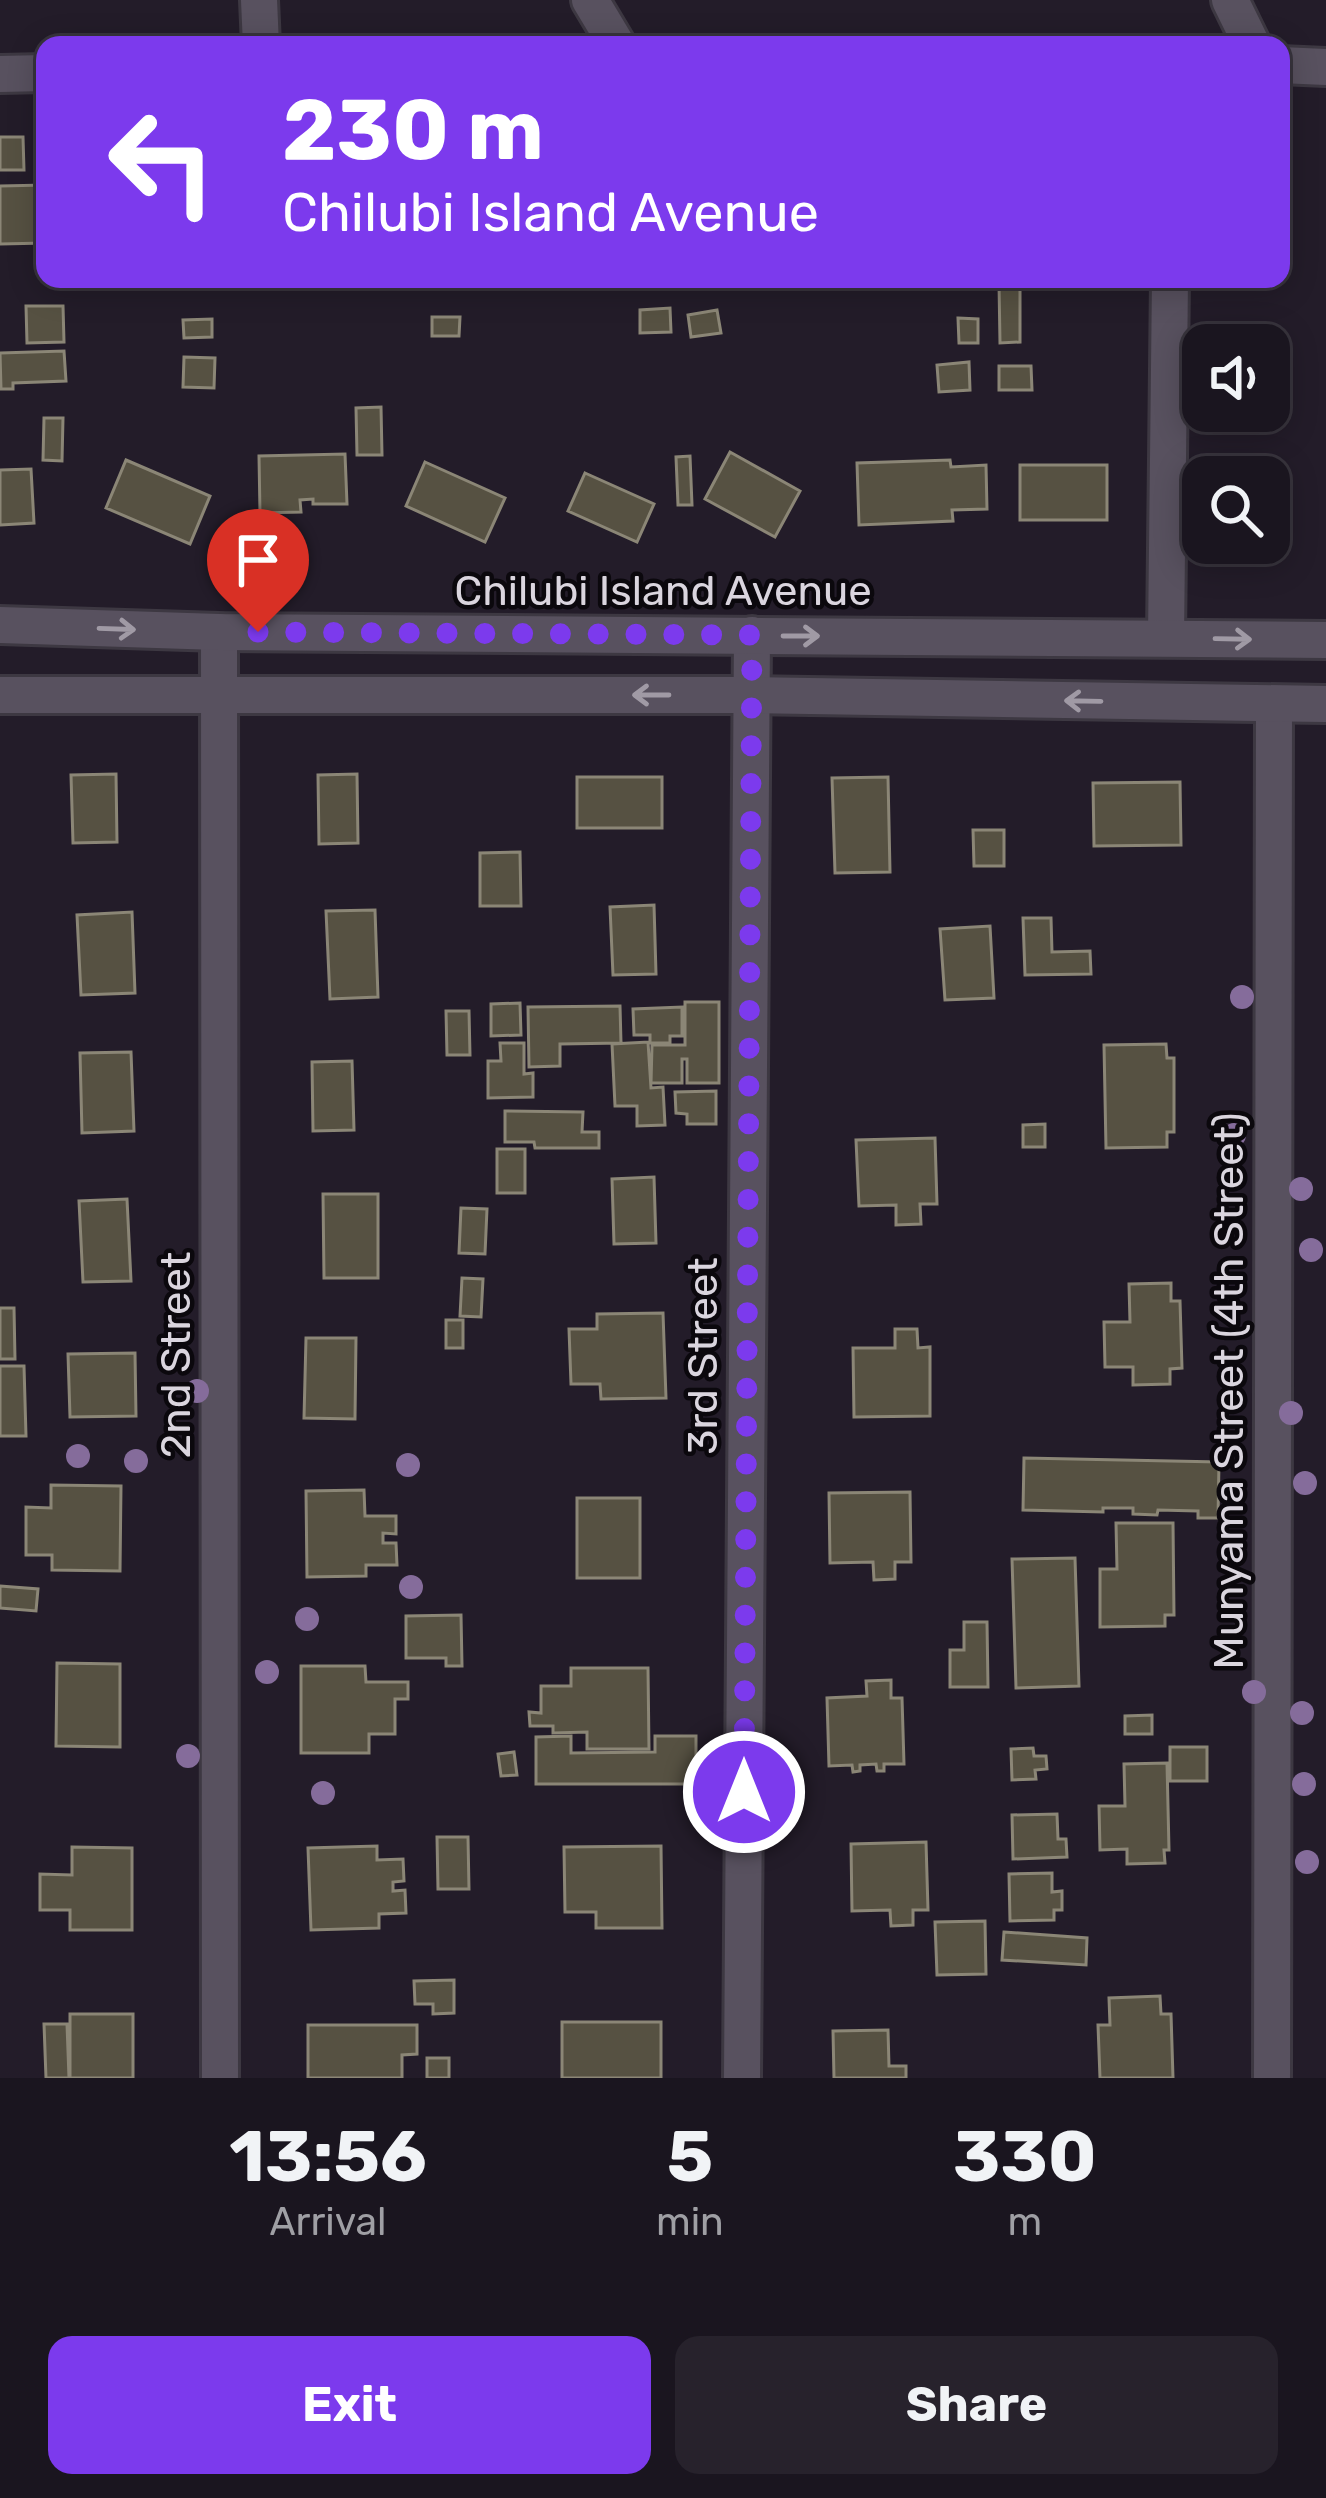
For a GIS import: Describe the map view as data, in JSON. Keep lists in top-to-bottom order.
{
  "streets": {
    "street": [
      "Chilubi Island Avenue",
      "2nd Street",
      "3rd Street",
      "Munyama Street (4th Street)"
    ]
  },
  "crossings": [
    ["Chilubi Island Avenue", "2nd Street"],
    ["Chilubi Island Avenue", "3rd Street"]
  ],
  "page": {
    "turn": ["230 m", "Chilubi Island Avenue"],
    "eta": [
      "13:56",
      "Arrival",
      "5",
      "min",
      "330",
      "m"
    ],
    "buttons": ["Exit", "Share"]
  }
}
